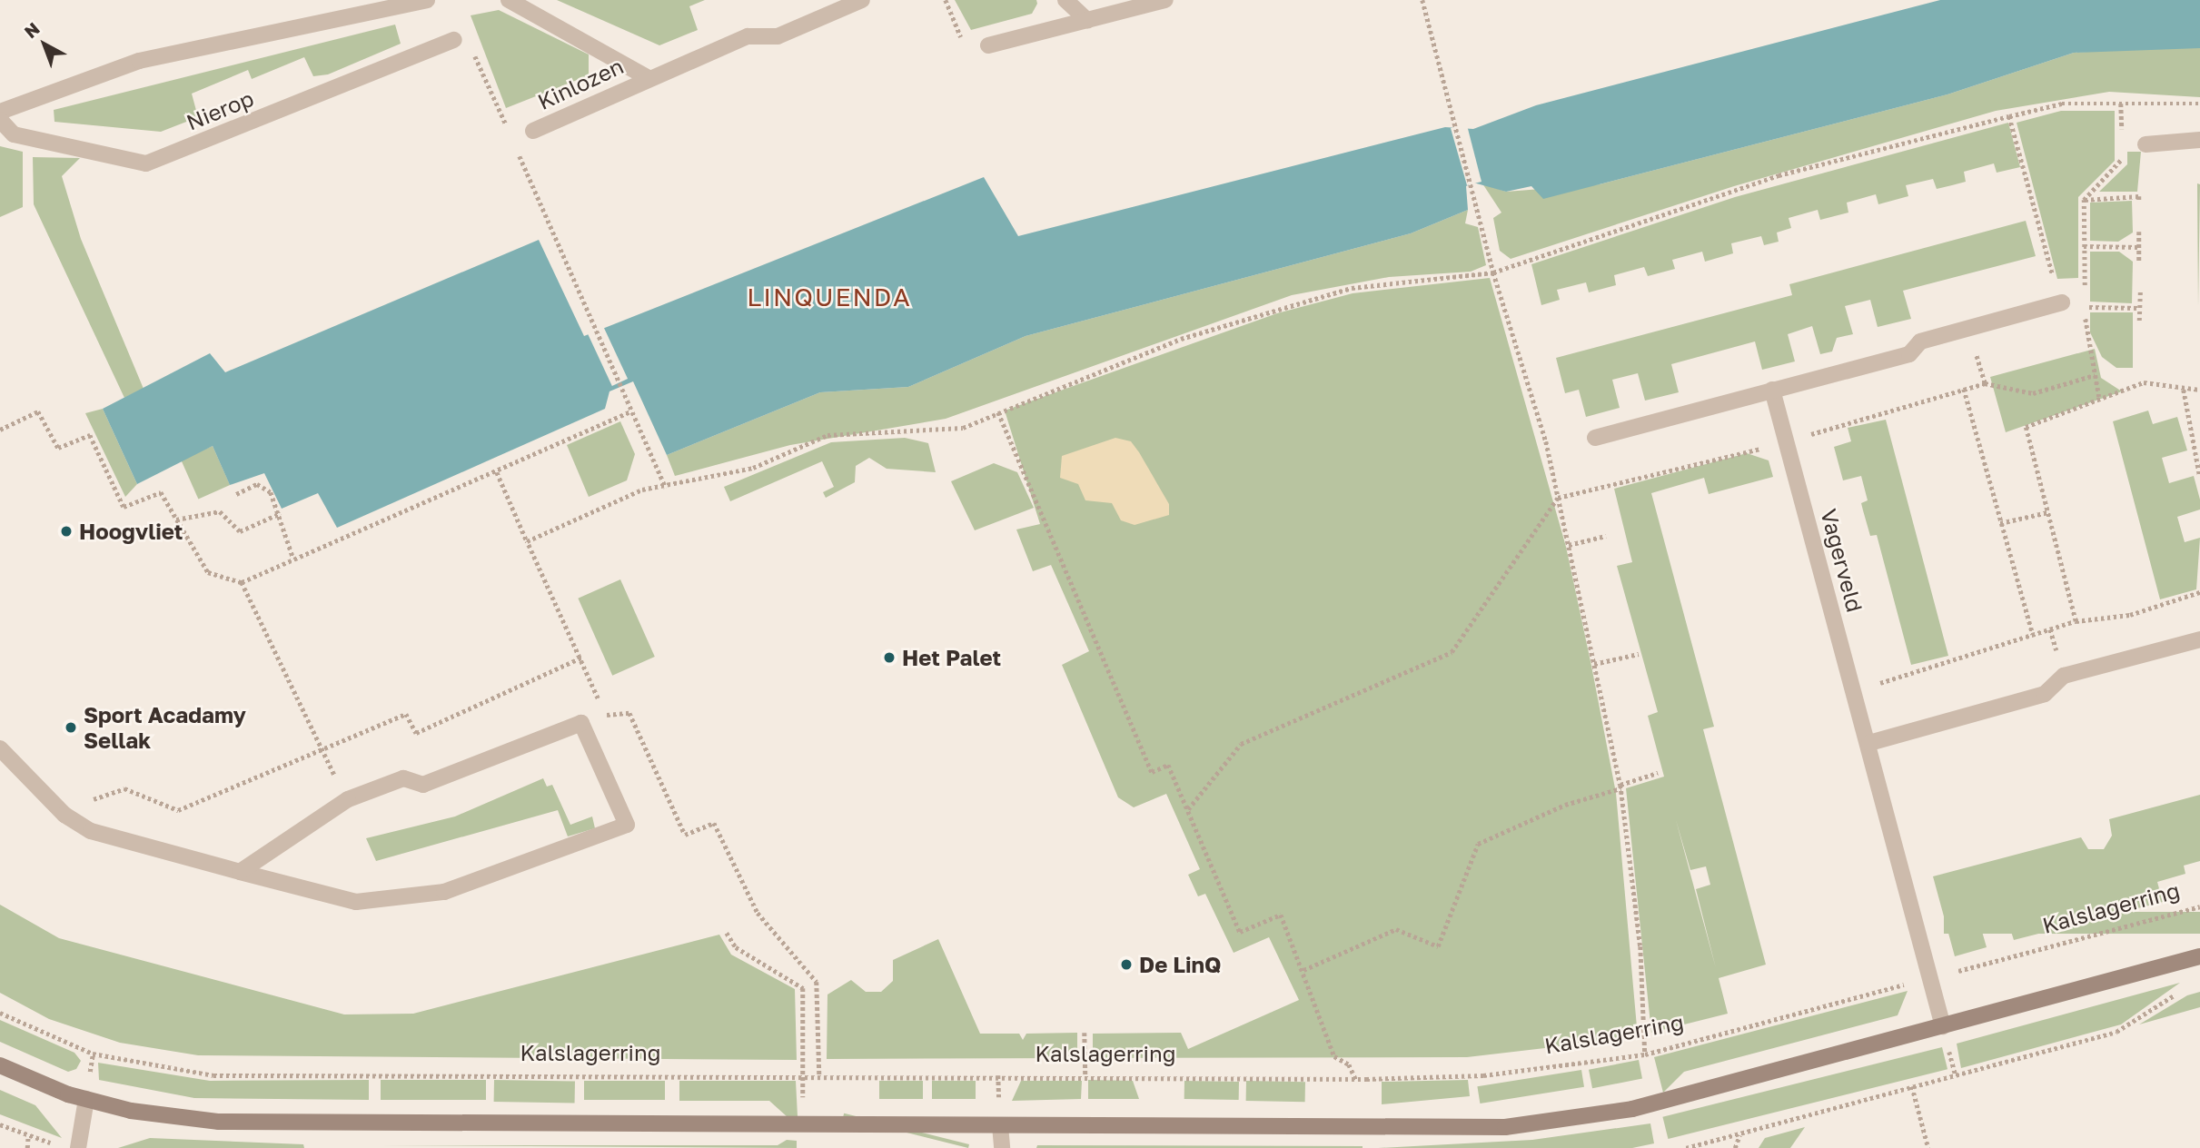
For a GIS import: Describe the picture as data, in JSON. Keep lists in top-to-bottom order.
{
  "streets": {
    "street": ["Kinlozen", "Nierop", "Vagerveld"],
    "path": ["Kalslagerring"]
  },
  "crossings": [
    ["Vagerveld", "Kalslagerring"]
  ],
  "districts": ["LINQUENDA"],
  "places": [
    "Hoogvliet",
    "Het Palet",
    "Sport Acadamy Sellak",
    "De LinQ"
  ],
  "north": "top left"
}
